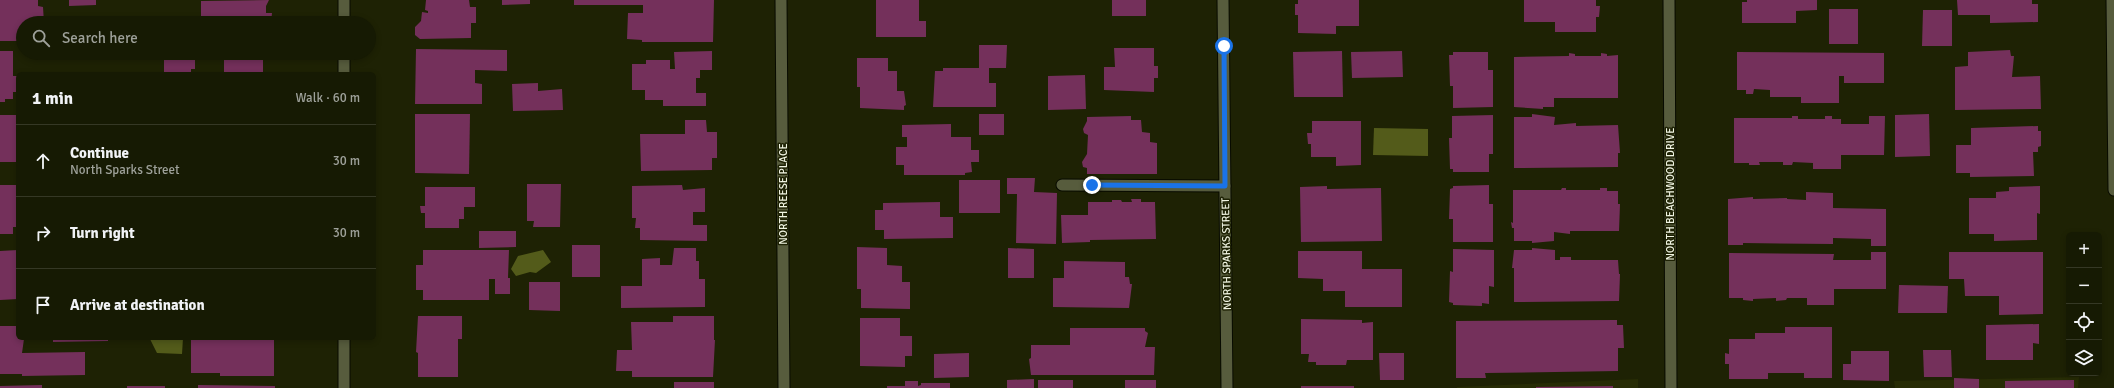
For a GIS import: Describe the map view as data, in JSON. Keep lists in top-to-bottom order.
{
  "streets": {
    "street": ["NORTH REESE PLACE", "NORTH BEACHWOOD DRIVE", "NORTH SPARKS STREET"]
  },
  "page": {
    "search": "Search here",
    "heading": ["1 min", "Walk · 60 m"],
    "list": [
      ["Continue", "North Sparks Street", "30 m"],
      ["Turn right", "30 m"],
      "Arrive at destination"
    ],
    "map_buttons": ["+", "−"]
  }
}
